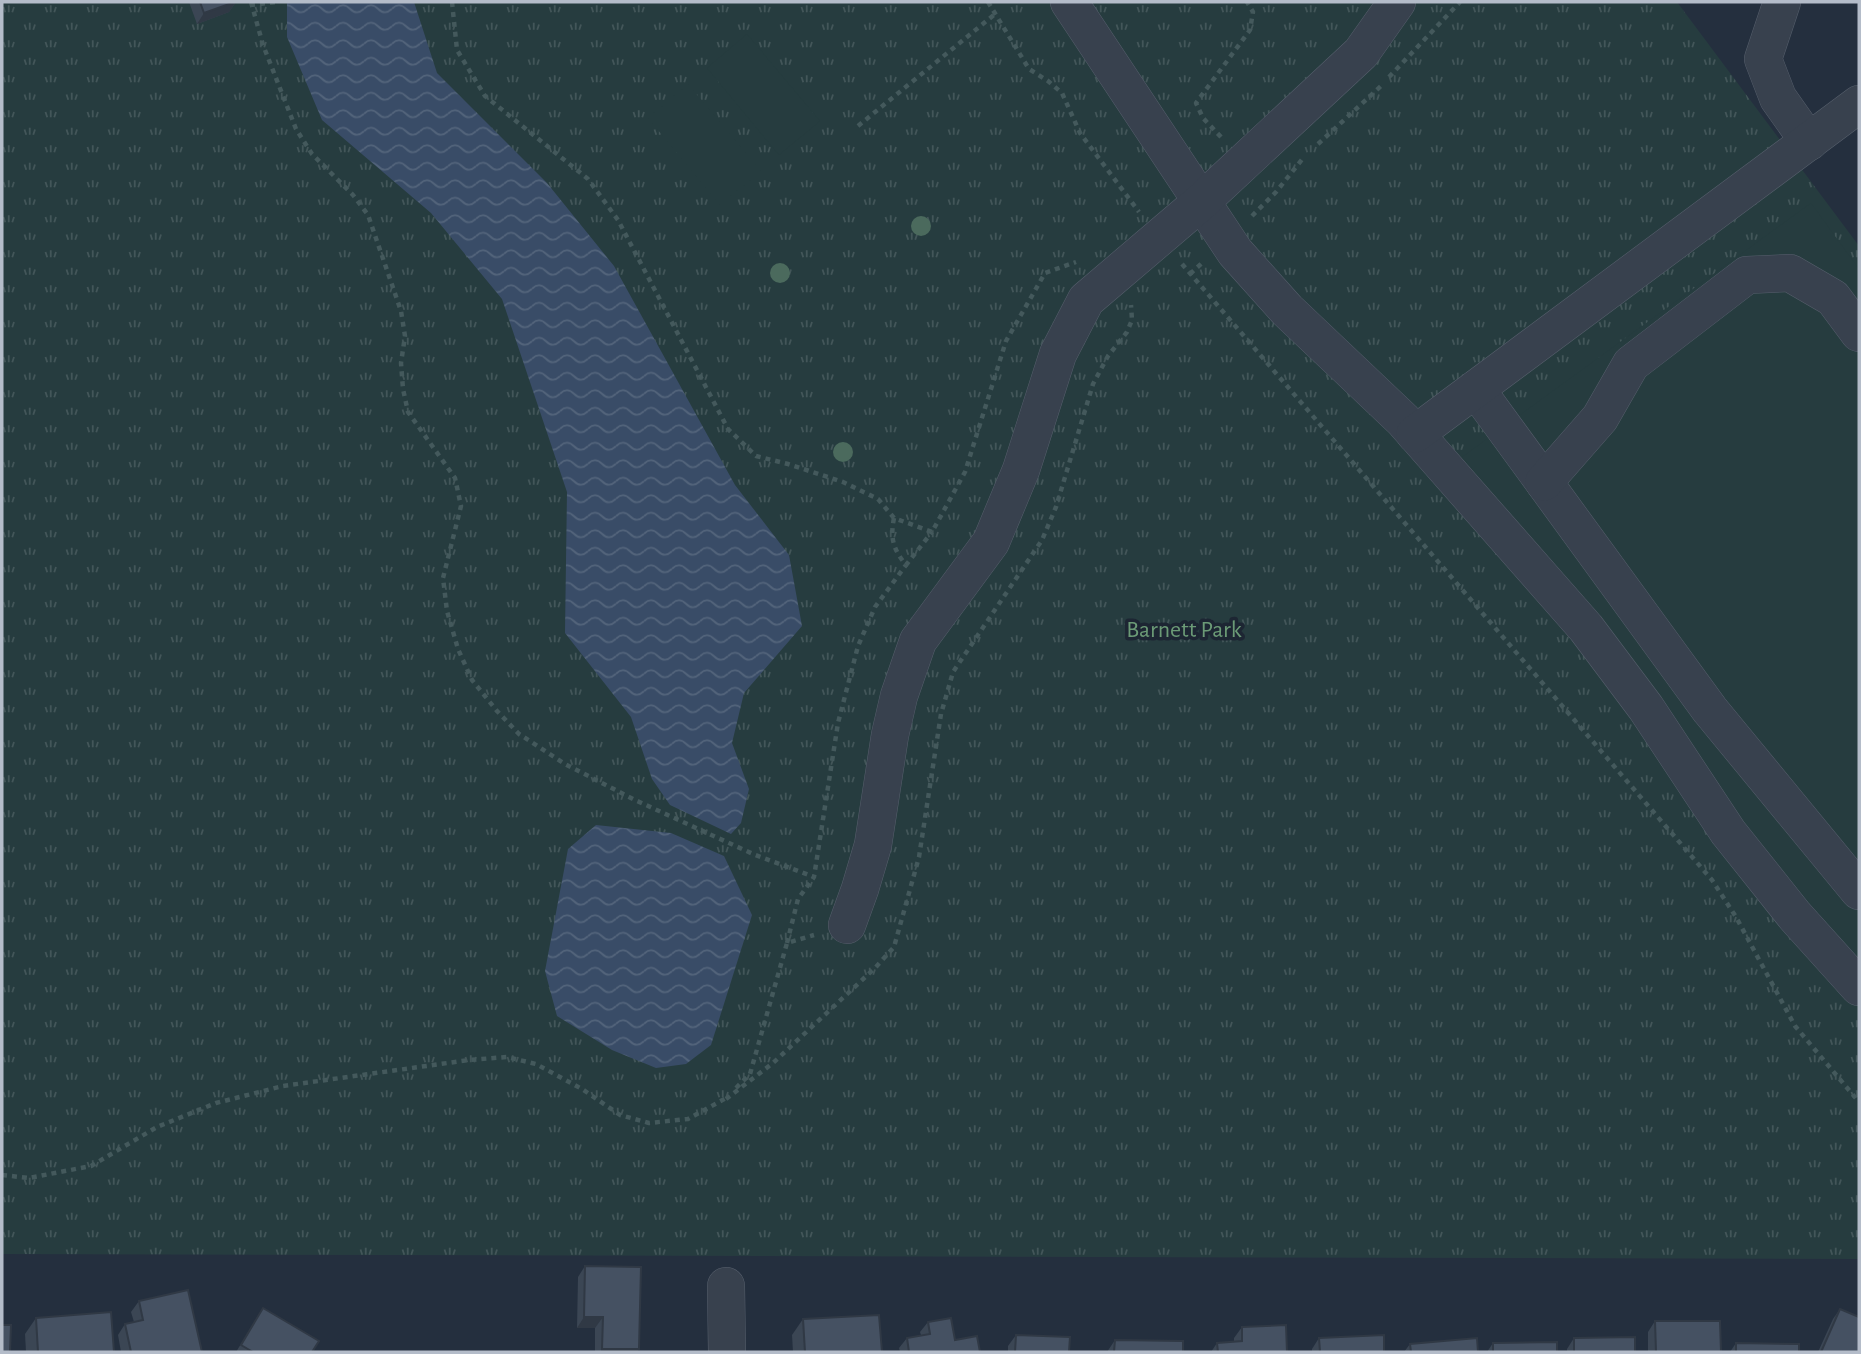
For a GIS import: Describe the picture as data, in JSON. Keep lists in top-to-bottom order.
{
  "parks": ["Barnett Park"]
}
